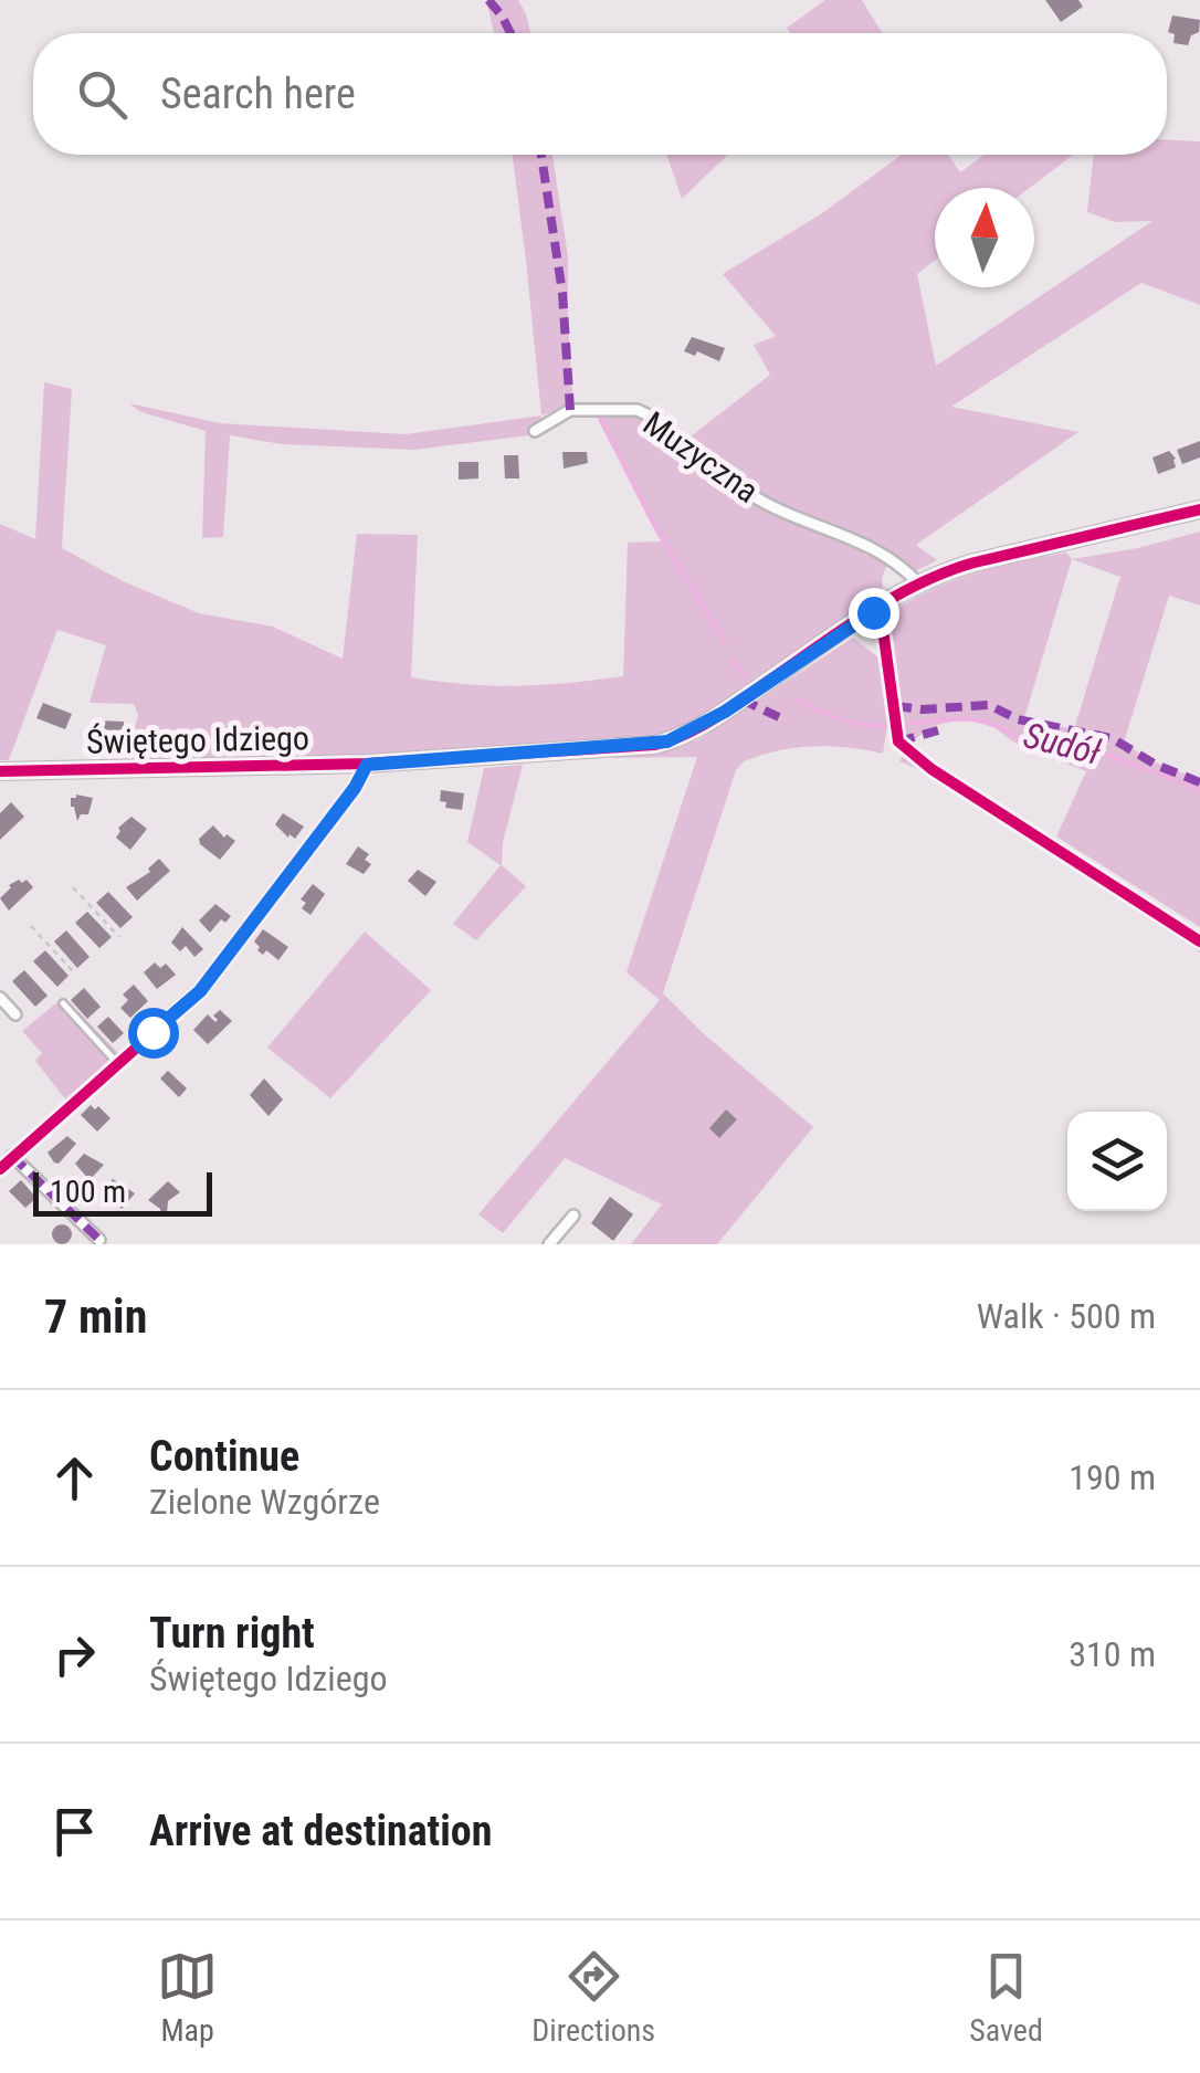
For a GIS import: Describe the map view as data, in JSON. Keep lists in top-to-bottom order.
{
  "streets": {
    "street": ["Muzyczna", "Świętego Idziego"]
  },
  "crossings": [
    ["Muzyczna", "Świętego Idziego"]
  ],
  "water": ["Sudół"],
  "scale_bar": "100 m",
  "north": "top",
  "page": {
    "search": "Search here",
    "scale": "100 m",
    "heading": ["7 min", "Walk · 500 m"],
    "list": [
      ["Continue", "Zielone Wzgórze", "190 m"],
      ["Turn right", "Świętego Idziego", "310 m"],
      "Arrive at destination"
    ],
    "nav": ["Map", "Directions", "Saved"]
  }
}
